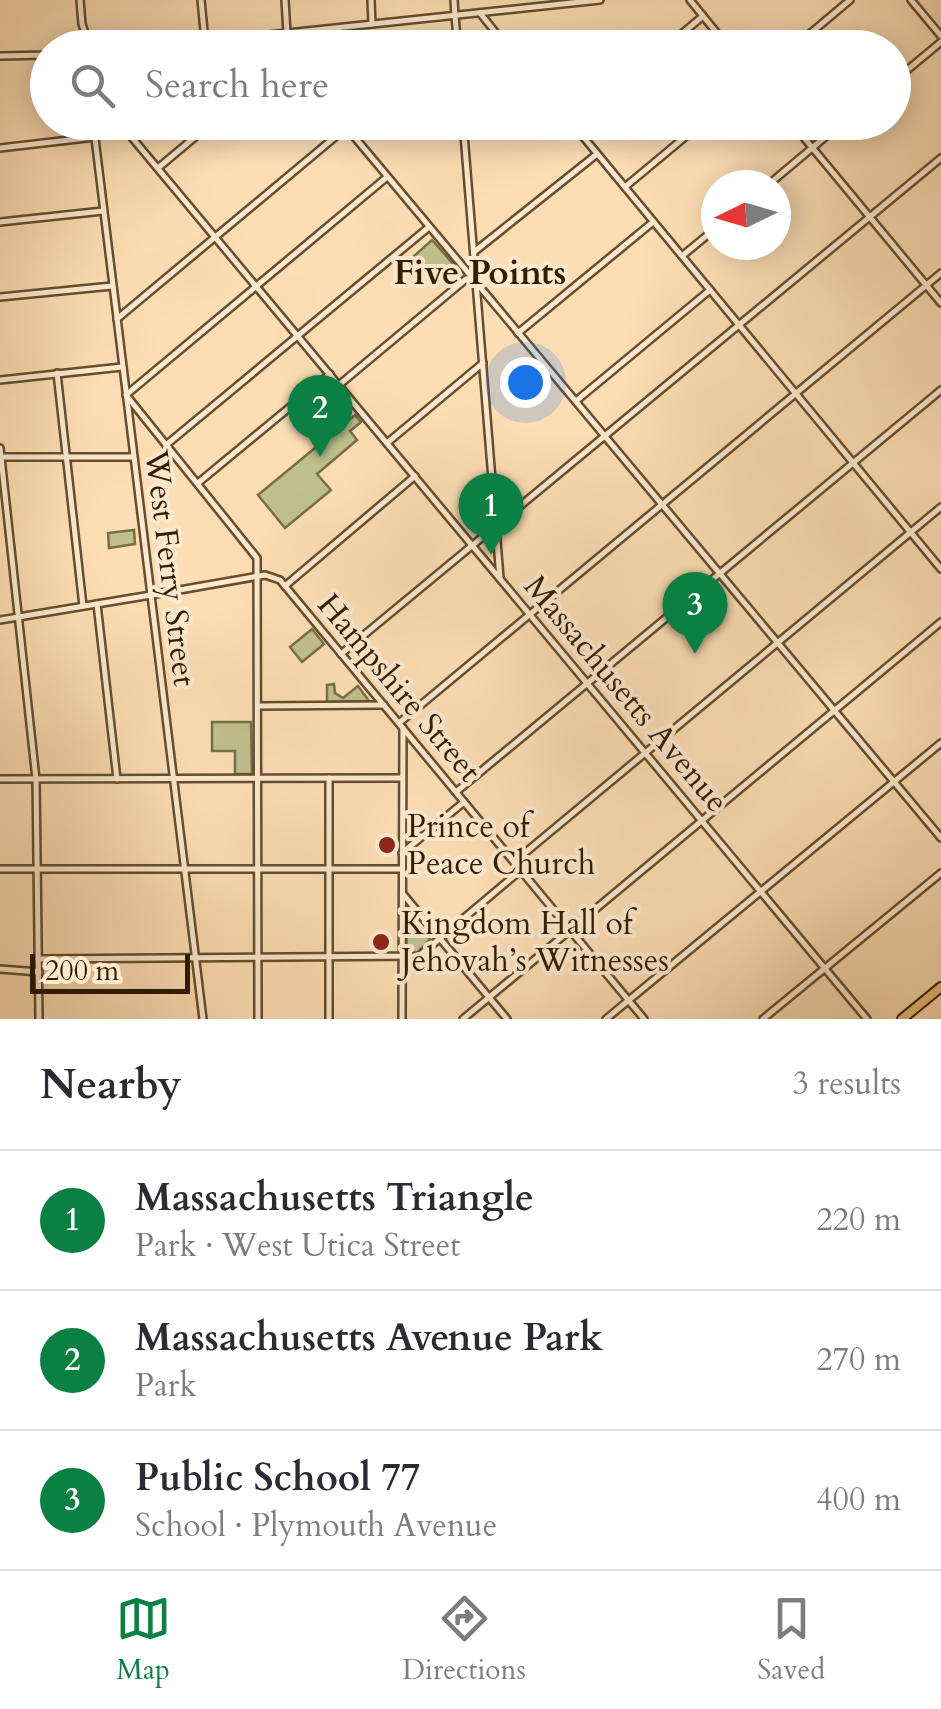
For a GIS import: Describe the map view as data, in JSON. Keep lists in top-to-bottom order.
{
  "streets": {
    "street": ["West Ferry Street", "Hampshire Street", "Massachusetts Avenue"]
  },
  "districts": ["Five Points"],
  "places": ["Prince of Peace Church", "Kingdom Hall of Jehovah’s Witnesses"],
  "scale_bar": "200 m",
  "north": "left",
  "page": {
    "search": "Search here",
    "pins": ["2", "1", "3"],
    "scale": "200 m",
    "heading": ["Nearby", "3 results"],
    "list": [
      {
        "mark": "1",
        "name": "Massachusetts Triangle",
        "note": "Park · West Utica Street",
        "value": "220 m"
      },
      {
        "mark": "2",
        "name": "Massachusetts Avenue Park",
        "note": "Park",
        "value": "270 m"
      },
      {
        "mark": "3",
        "name": "Public School 77",
        "note": "School · Plymouth Avenue",
        "value": "400 m"
      }
    ],
    "nav": ["Map", "Directions", "Saved"]
  }
}
